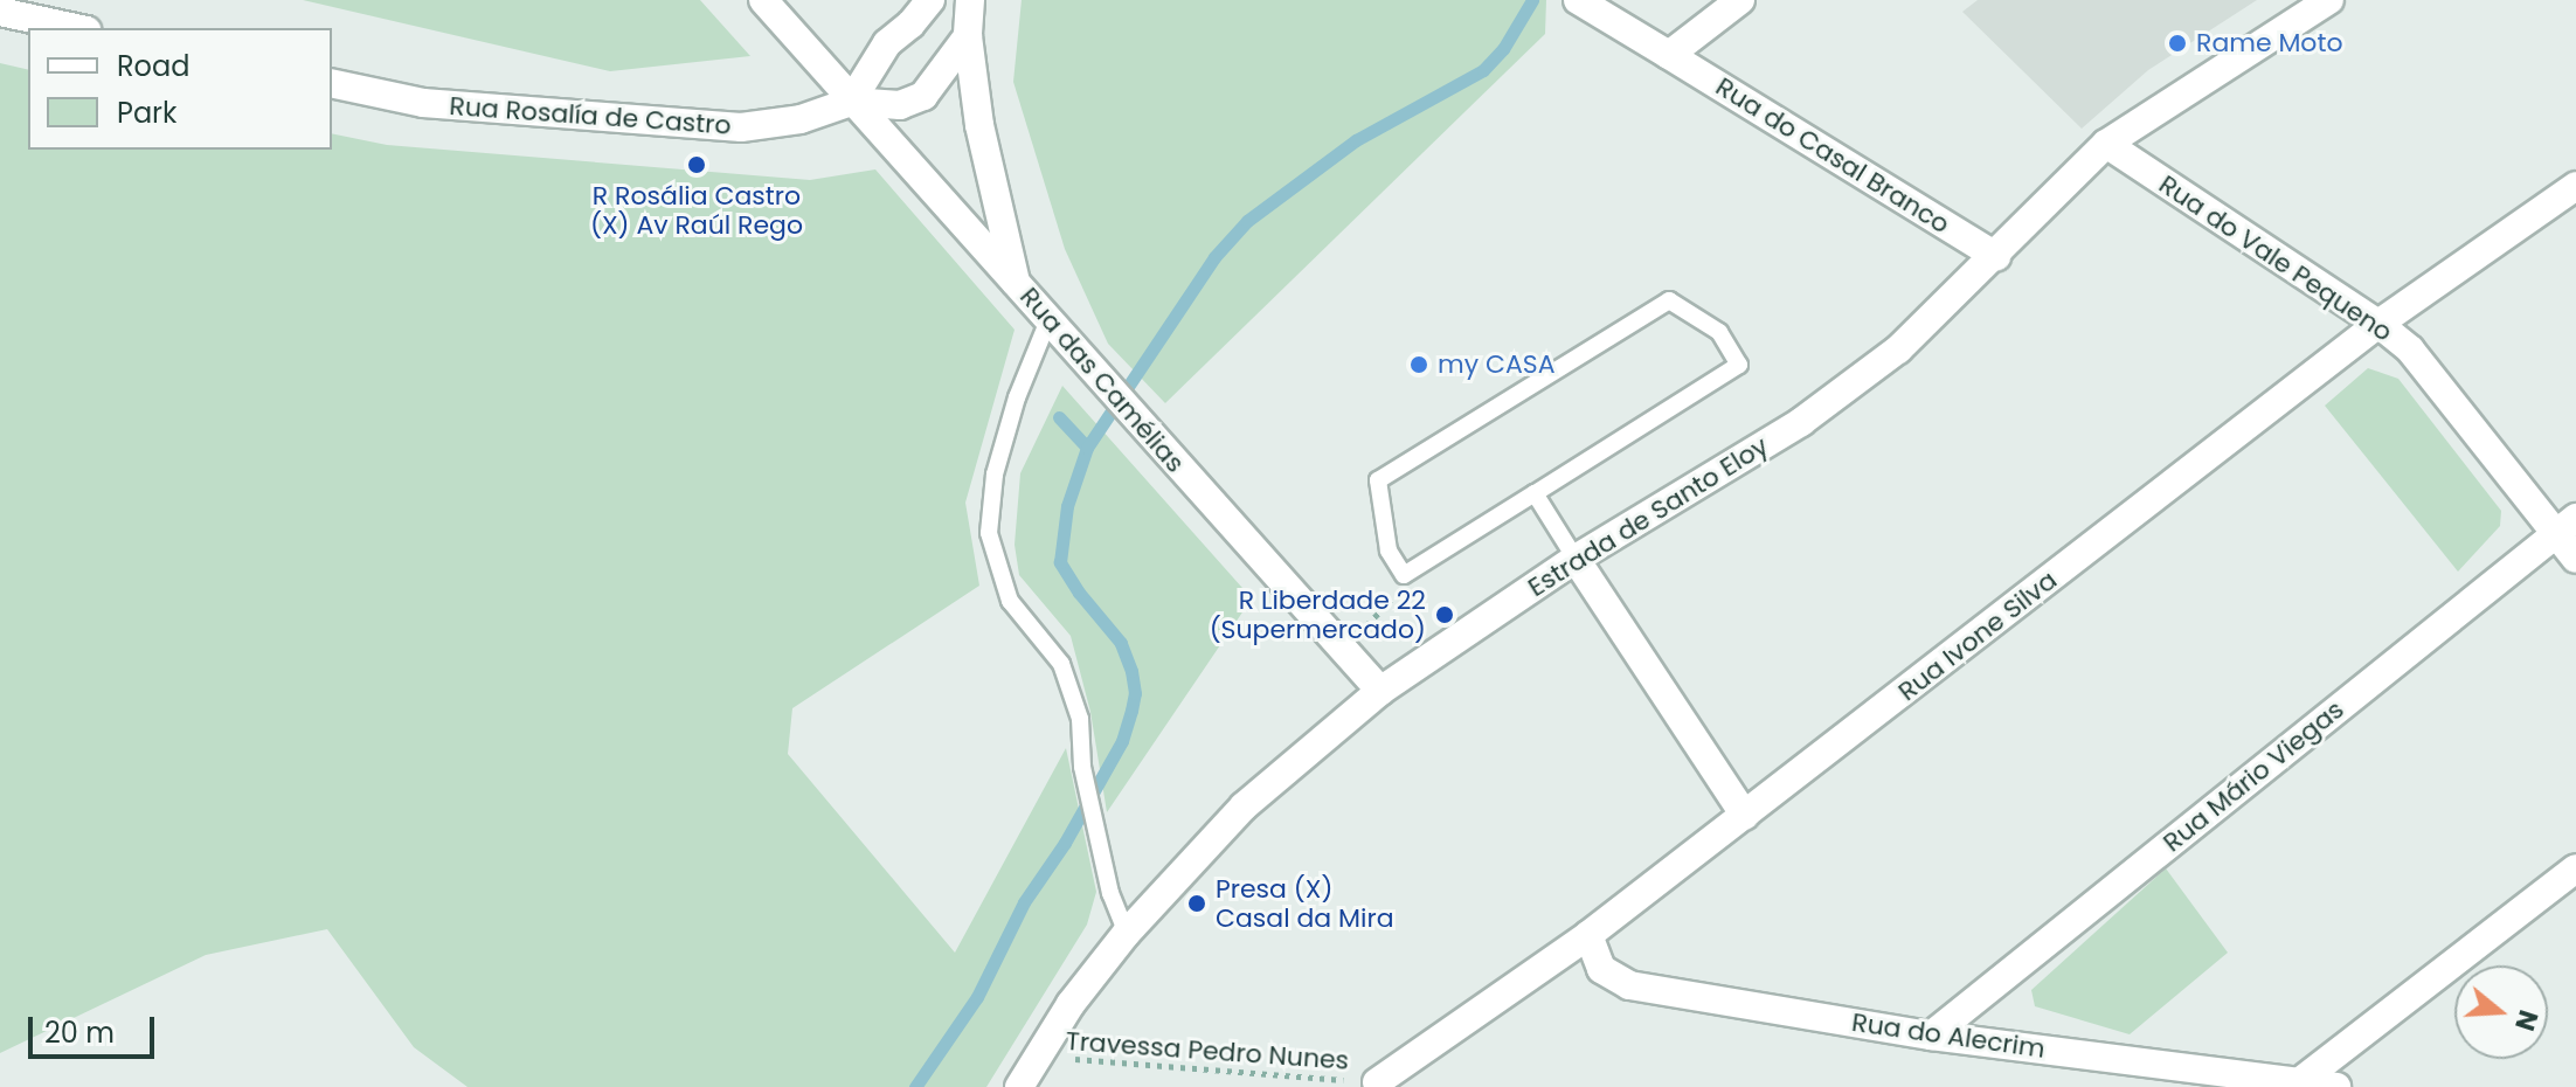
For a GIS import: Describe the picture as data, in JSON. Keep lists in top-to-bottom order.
{
  "streets": {
    "street": [
      "Rua Rosalía de Castro",
      "Rua do Casal Branco",
      "Rua do Vale Pequeno",
      "Rua das Camélias",
      "Estrada de Santo Eloy",
      "Rua Ivone Silva",
      "Rua Mário Viegas",
      "Rua do Alecrim"
    ],
    "path": ["Travessa Pedro Nunes"]
  },
  "crossings": [
    ["Rua do Casal Branco", "Estrada de Santo Eloy"],
    ["Rua do Vale Pequeno", "Estrada de Santo Eloy"],
    ["Rua do Vale Pequeno", "Rua Ivone Silva"],
    ["Rua do Vale Pequeno", "Rua Mário Viegas"],
    ["Rua das Camélias", "Estrada de Santo Eloy"],
    ["Estrada de Santo Eloy", "Travessa Pedro Nunes"],
    ["Rua Ivone Silva", "Rua do Alecrim"],
    ["Rua Ivone Silva", "Travessa Pedro Nunes"],
    ["Rua Mário Viegas", "Rua do Alecrim"]
  ],
  "places": [
    "Rame Moto",
    "R Rosália Castro (X) Av Raúl Rego",
    "my CASA",
    "R Liberdade 22 (Supermercado)",
    "Presa (X) Casal da Mira"
  ],
  "legend": ["Road", "Park"],
  "scale_bar": "20 m",
  "north": "right"
}
